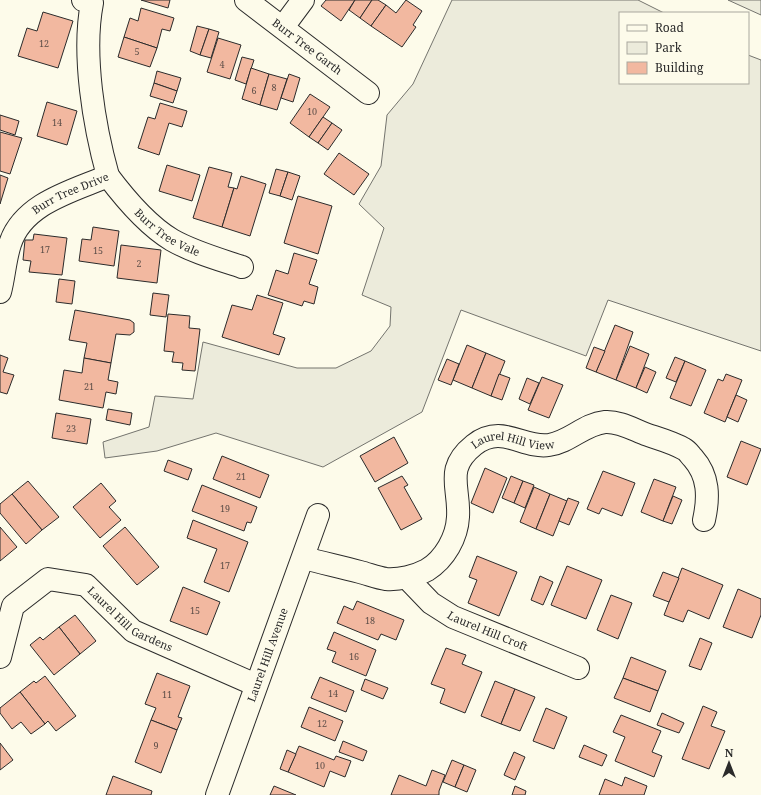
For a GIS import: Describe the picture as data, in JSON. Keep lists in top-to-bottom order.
{
  "streets": {
    "street": [
      "Burr Tree Garth",
      "Burr Tree Drive",
      "Burr Tree Vale",
      "Laurel Hill View",
      "Laurel Hill Gardens",
      "Laurel Hill Croft",
      "Laurel Hill Avenue"
    ]
  },
  "crossings": [
    ["Burr Tree Drive", "Burr Tree Vale"],
    ["Laurel Hill View", "Laurel Hill Croft"],
    ["Laurel Hill View", "Laurel Hill Avenue"],
    ["Laurel Hill Gardens", "Laurel Hill Avenue"]
  ],
  "house_numbers": [
    "12",
    "5",
    "4",
    "8",
    "6",
    "10",
    "14",
    "17",
    "15",
    "2",
    "21",
    "23",
    "21",
    "19",
    "17",
    "15",
    "18",
    "16",
    "14",
    "11",
    "12",
    "9",
    "10"
  ],
  "legend": ["Road", "Park", "Building"],
  "north": "top"
}
